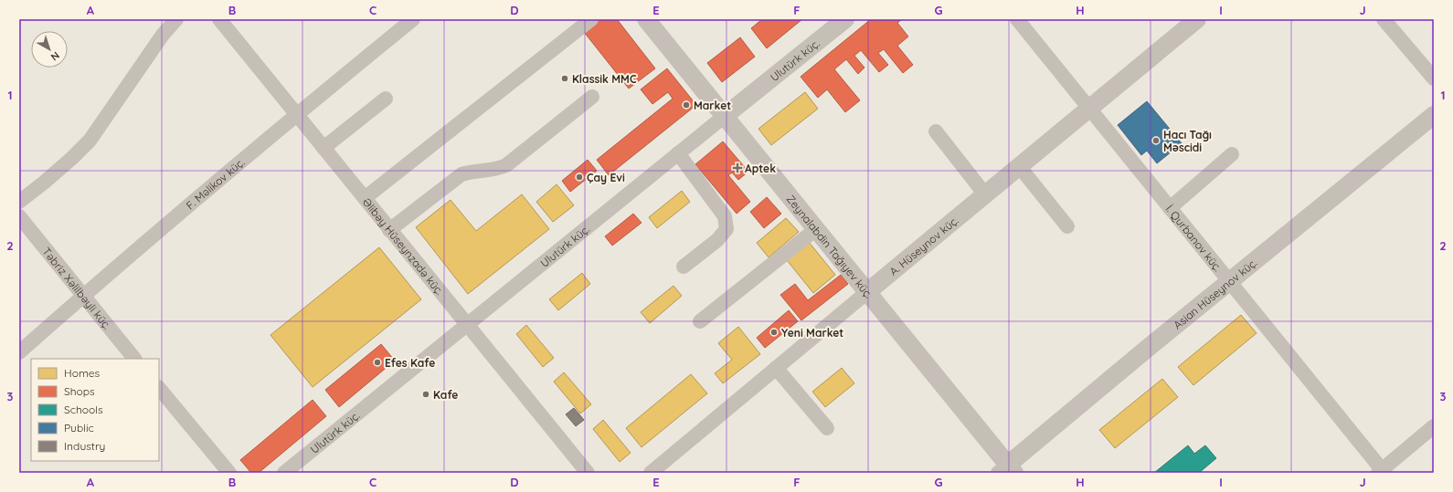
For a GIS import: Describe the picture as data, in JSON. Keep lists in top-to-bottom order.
{
  "streets": {
    "street": [
      "Ulutürk küç.",
      "F. Məlikov küç.",
      "İ. Qurbanov küç.",
      "A. Hüseynov küç.",
      "Əlibəy Hüseynzadə küç.",
      "Zeynalabdin Tağıyev küç.",
      "Təbriz Xəlilbəyli küç.",
      "Asian Hüseynov küç."
    ]
  },
  "crossings": [
    ["Ulutürk küç.", "Əlibəy Hüseynzadə küç."],
    ["Ulutürk küç.", "Zeynalabdin Tağıyev küç."],
    ["F. Məlikov küç.", "Əlibəy Hüseynzadə küç."],
    ["F. Məlikov küç.", "Təbriz Xəlilbəyli küç."],
    ["İ. Qurbanov küç.", "A. Hüseynov küç."],
    ["İ. Qurbanov küç.", "Asian Hüseynov küç."],
    ["A. Hüseynov küç.", "Zeynalabdin Tağıyev küç."],
    ["Zeynalabdin Tağıyev küç.", "Asian Hüseynov küç."]
  ],
  "places": {
    "other": [
      "Klassik MMC",
      "Market",
      "Hacı Tağı Məscidi",
      "Çay Evi",
      "Yeni Market",
      "Efes Kafe",
      "Kafe"
    ],
    "health": ["Aptek"]
  },
  "legend": [
    "Homes",
    "Shops",
    "Schools",
    "Public",
    "Industry"
  ],
  "north": "bottom right",
  "grid": {
    "columns": [
      "A",
      "B",
      "C",
      "D",
      "E",
      "F",
      "G",
      "H",
      "I",
      "J"
    ],
    "rows": ["1", "2", "3"]
  }
}
